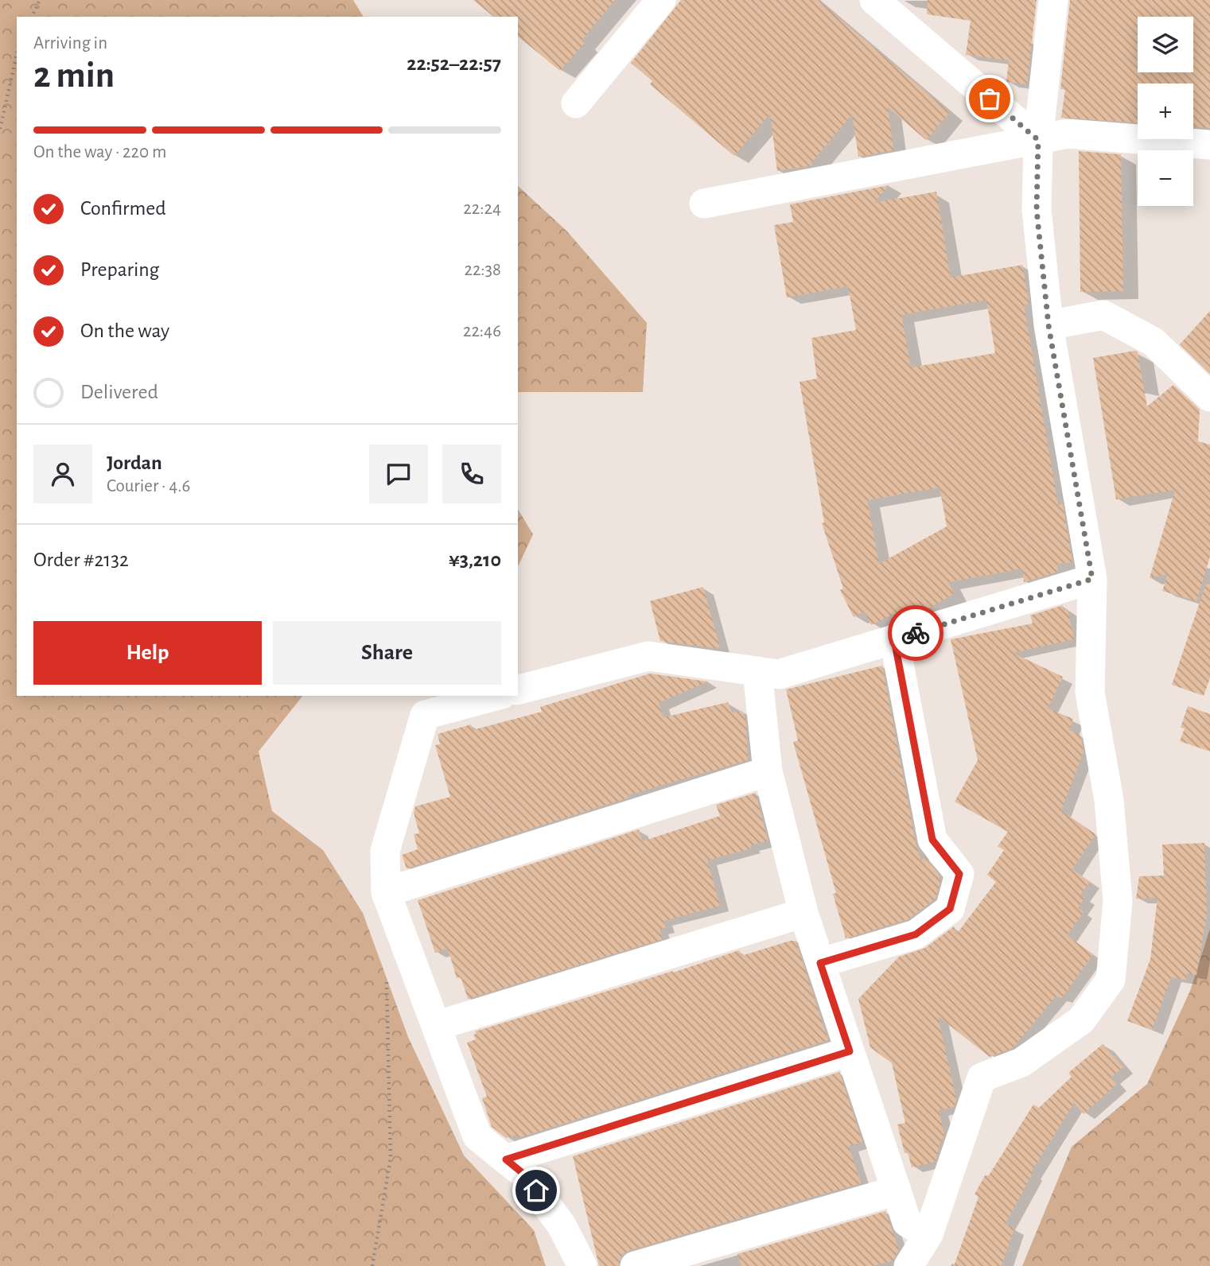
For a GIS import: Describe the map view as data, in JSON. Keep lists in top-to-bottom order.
{
  "page": {
    "map_buttons": ["+", "−"],
    "heading": ["2 min", "Arriving in", "22:52–22:57"],
    "panel": [
      "Jordan",
      "Courier · 4.6",
      "Order #2132",
      "¥3,210"
    ],
    "bar": "On the way · 220 m",
    "list": [
      ["Confirmed", "22:24"],
      ["Preparing", "22:38"],
      ["On the way", "22:46"],
      "Delivered"
    ],
    "buttons": ["Help", "Share"]
  }
}
